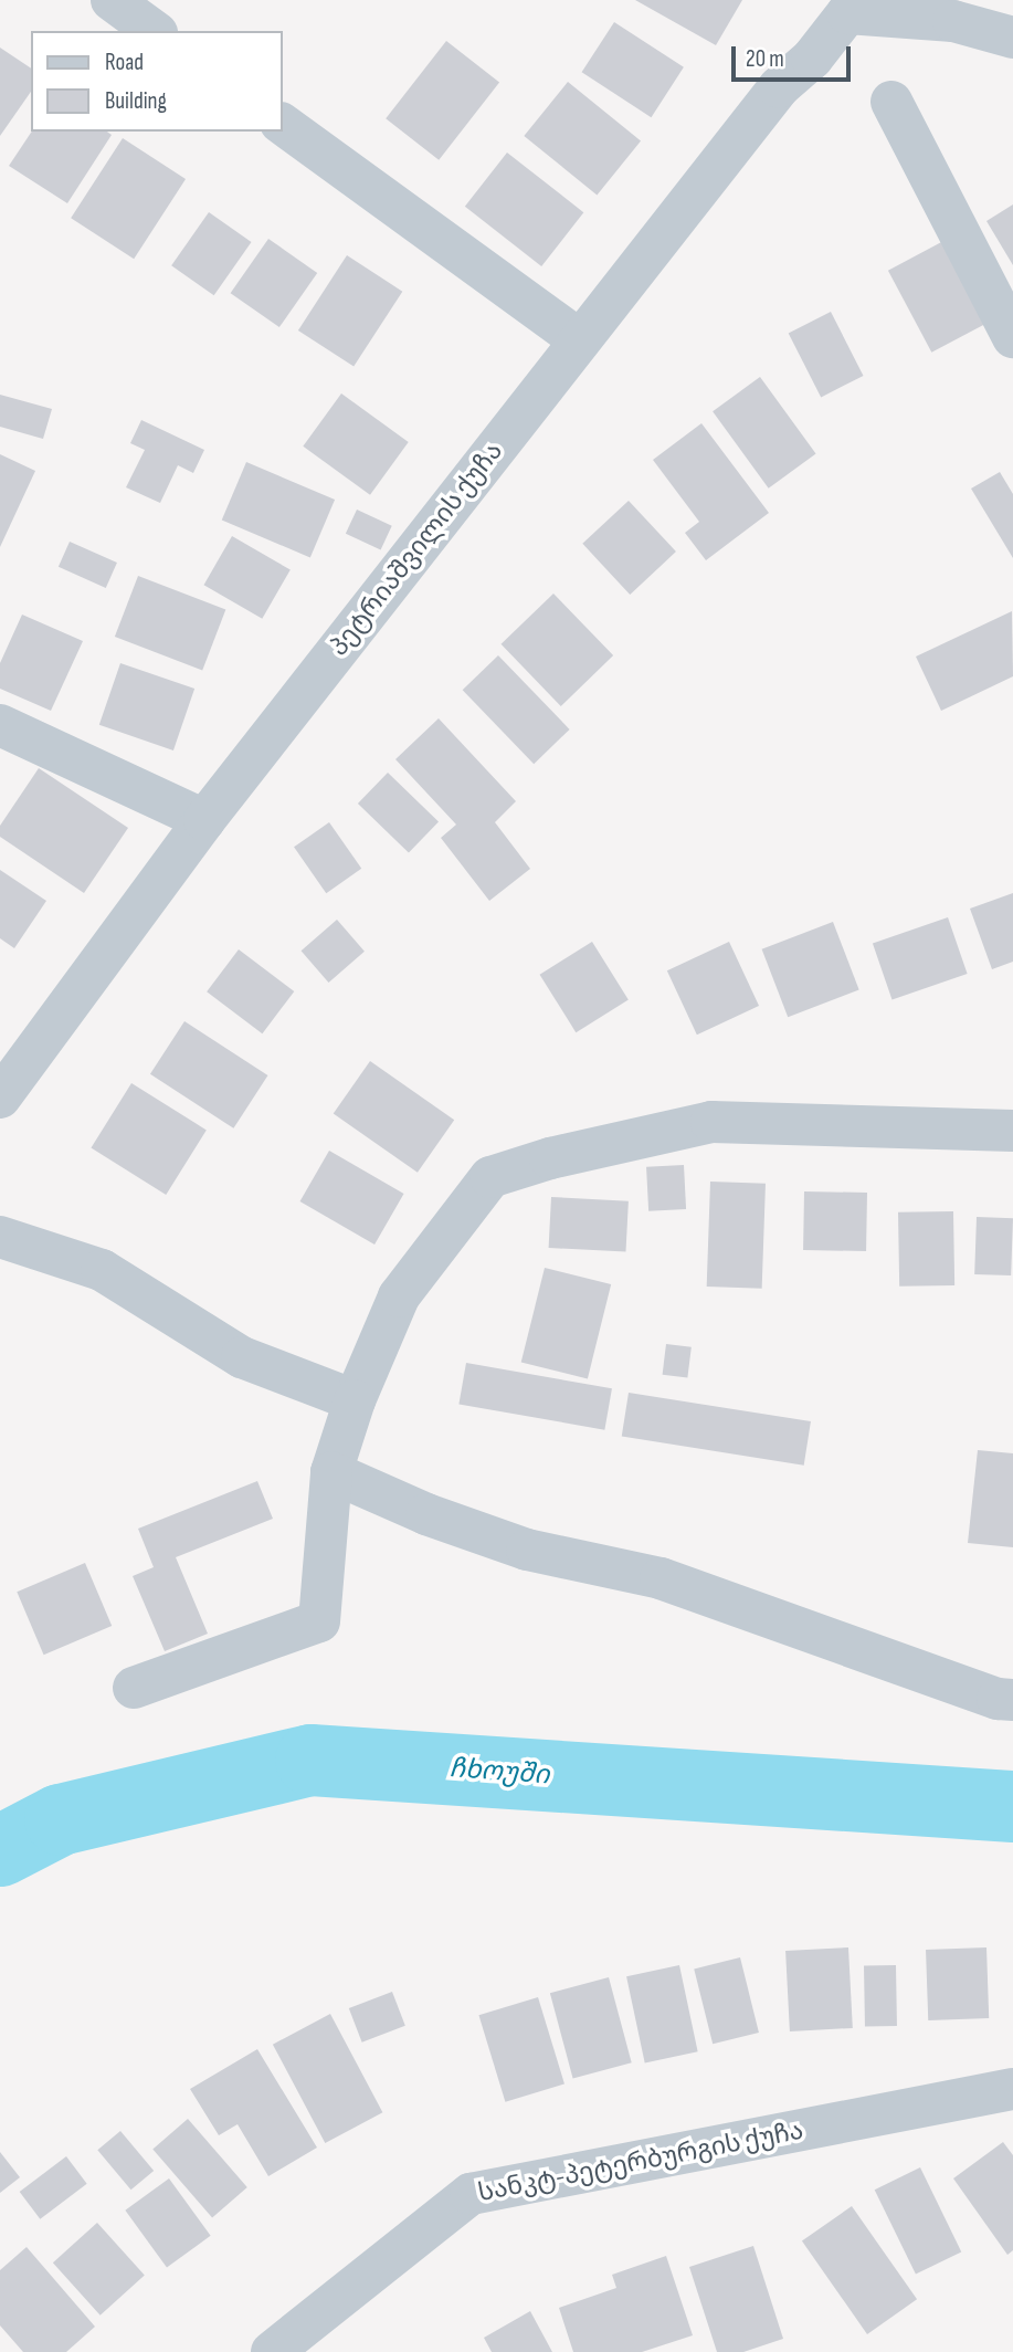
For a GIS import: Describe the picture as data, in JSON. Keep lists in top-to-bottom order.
{
  "streets": {
    "street": ["პეტრიაშვილის ქუჩა", "სანკტ-პეტერბურგის ქუჩა"]
  },
  "water": ["ჩხოუში"],
  "legend": ["Road", "Building"],
  "scale_bar": "20 m"
}
